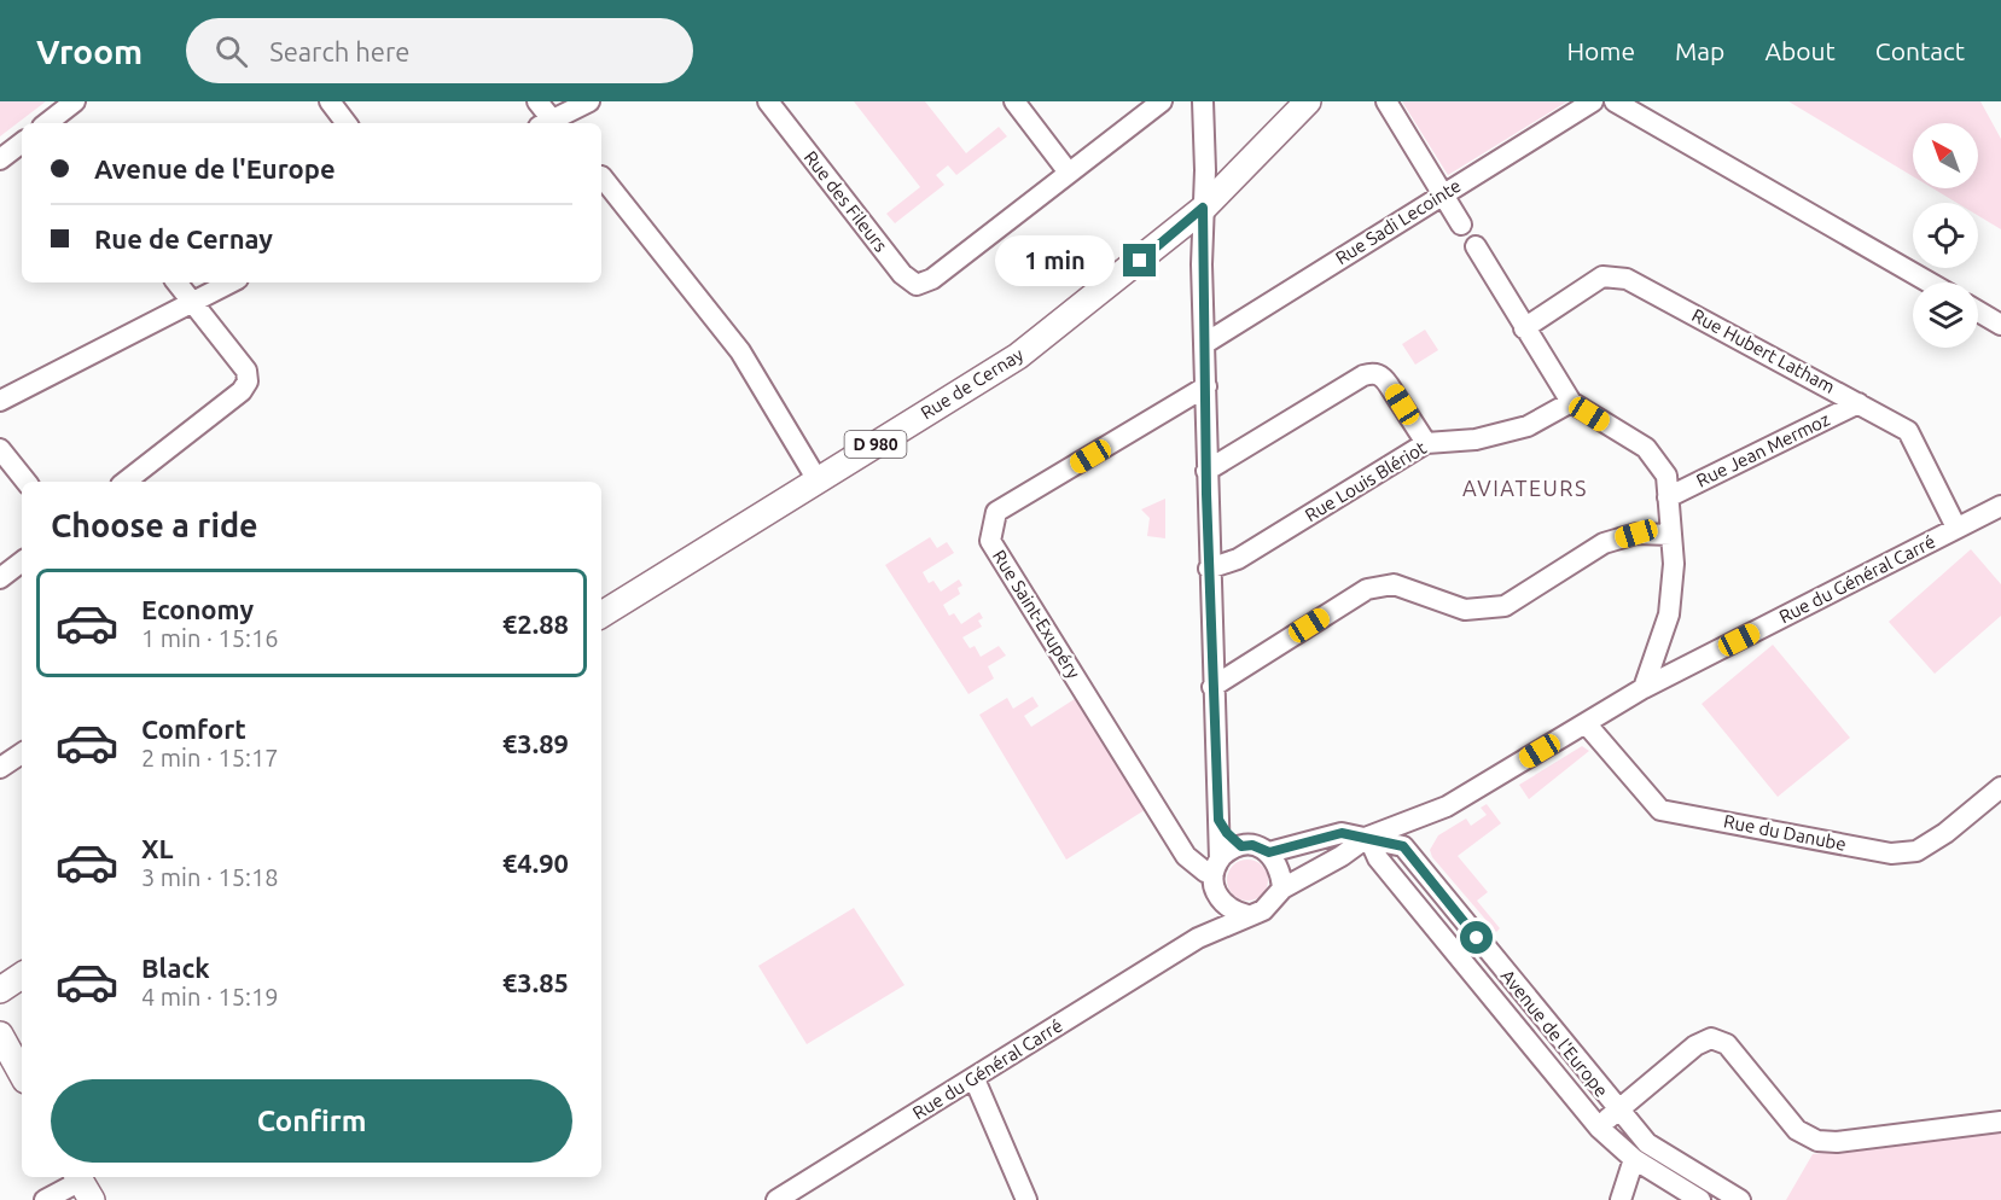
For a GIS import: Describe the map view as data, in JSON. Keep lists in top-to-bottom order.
{
  "streets": {
    "main road": ["Rue de Cernay", "D 980"],
    "street": [
      "Rue des Fileurs",
      "Rue Sadi Lecointe",
      "Rue Hubert Latham",
      "Rue Jean Mermoz",
      "Rue Louis Blériot",
      "Rue du Général Carré",
      "Rue Saint-Exupéry",
      "Rue du Danube",
      "Avenue de l'Europe"
    ]
  },
  "crossings": [
    ["Rue Hubert Latham", "Rue Jean Mermoz"],
    ["Rue Hubert Latham", "Rue du Général Carré"],
    ["Rue du Général Carré", "Rue Saint-Exupéry"],
    ["Rue du Général Carré", "Rue du Danube"],
    ["Rue du Général Carré", "Avenue de l'Europe"]
  ],
  "districts": ["AVIATEURS"],
  "north": "top left",
  "page": {
    "header": "Vroom",
    "search": "Search here",
    "nav": [
      "Home",
      "Map",
      "About",
      "Contact"
    ],
    "banner": ["Avenue de l'Europe", "Rue de Cernay"],
    "bubble": "1 min",
    "heading": "Choose a ride",
    "list": [
      {
        "name": "Economy",
        "note": "1 min · 15:16",
        "value": "€2.88"
      },
      {
        "name": "Comfort",
        "note": "2 min · 15:17",
        "value": "€3.89"
      },
      {
        "name": "XL",
        "note": "3 min · 15:18",
        "value": "€4.90"
      },
      {
        "name": "Black",
        "note": "4 min · 15:19",
        "value": "€3.85"
      }
    ],
    "buttons": "Confirm"
  }
}
